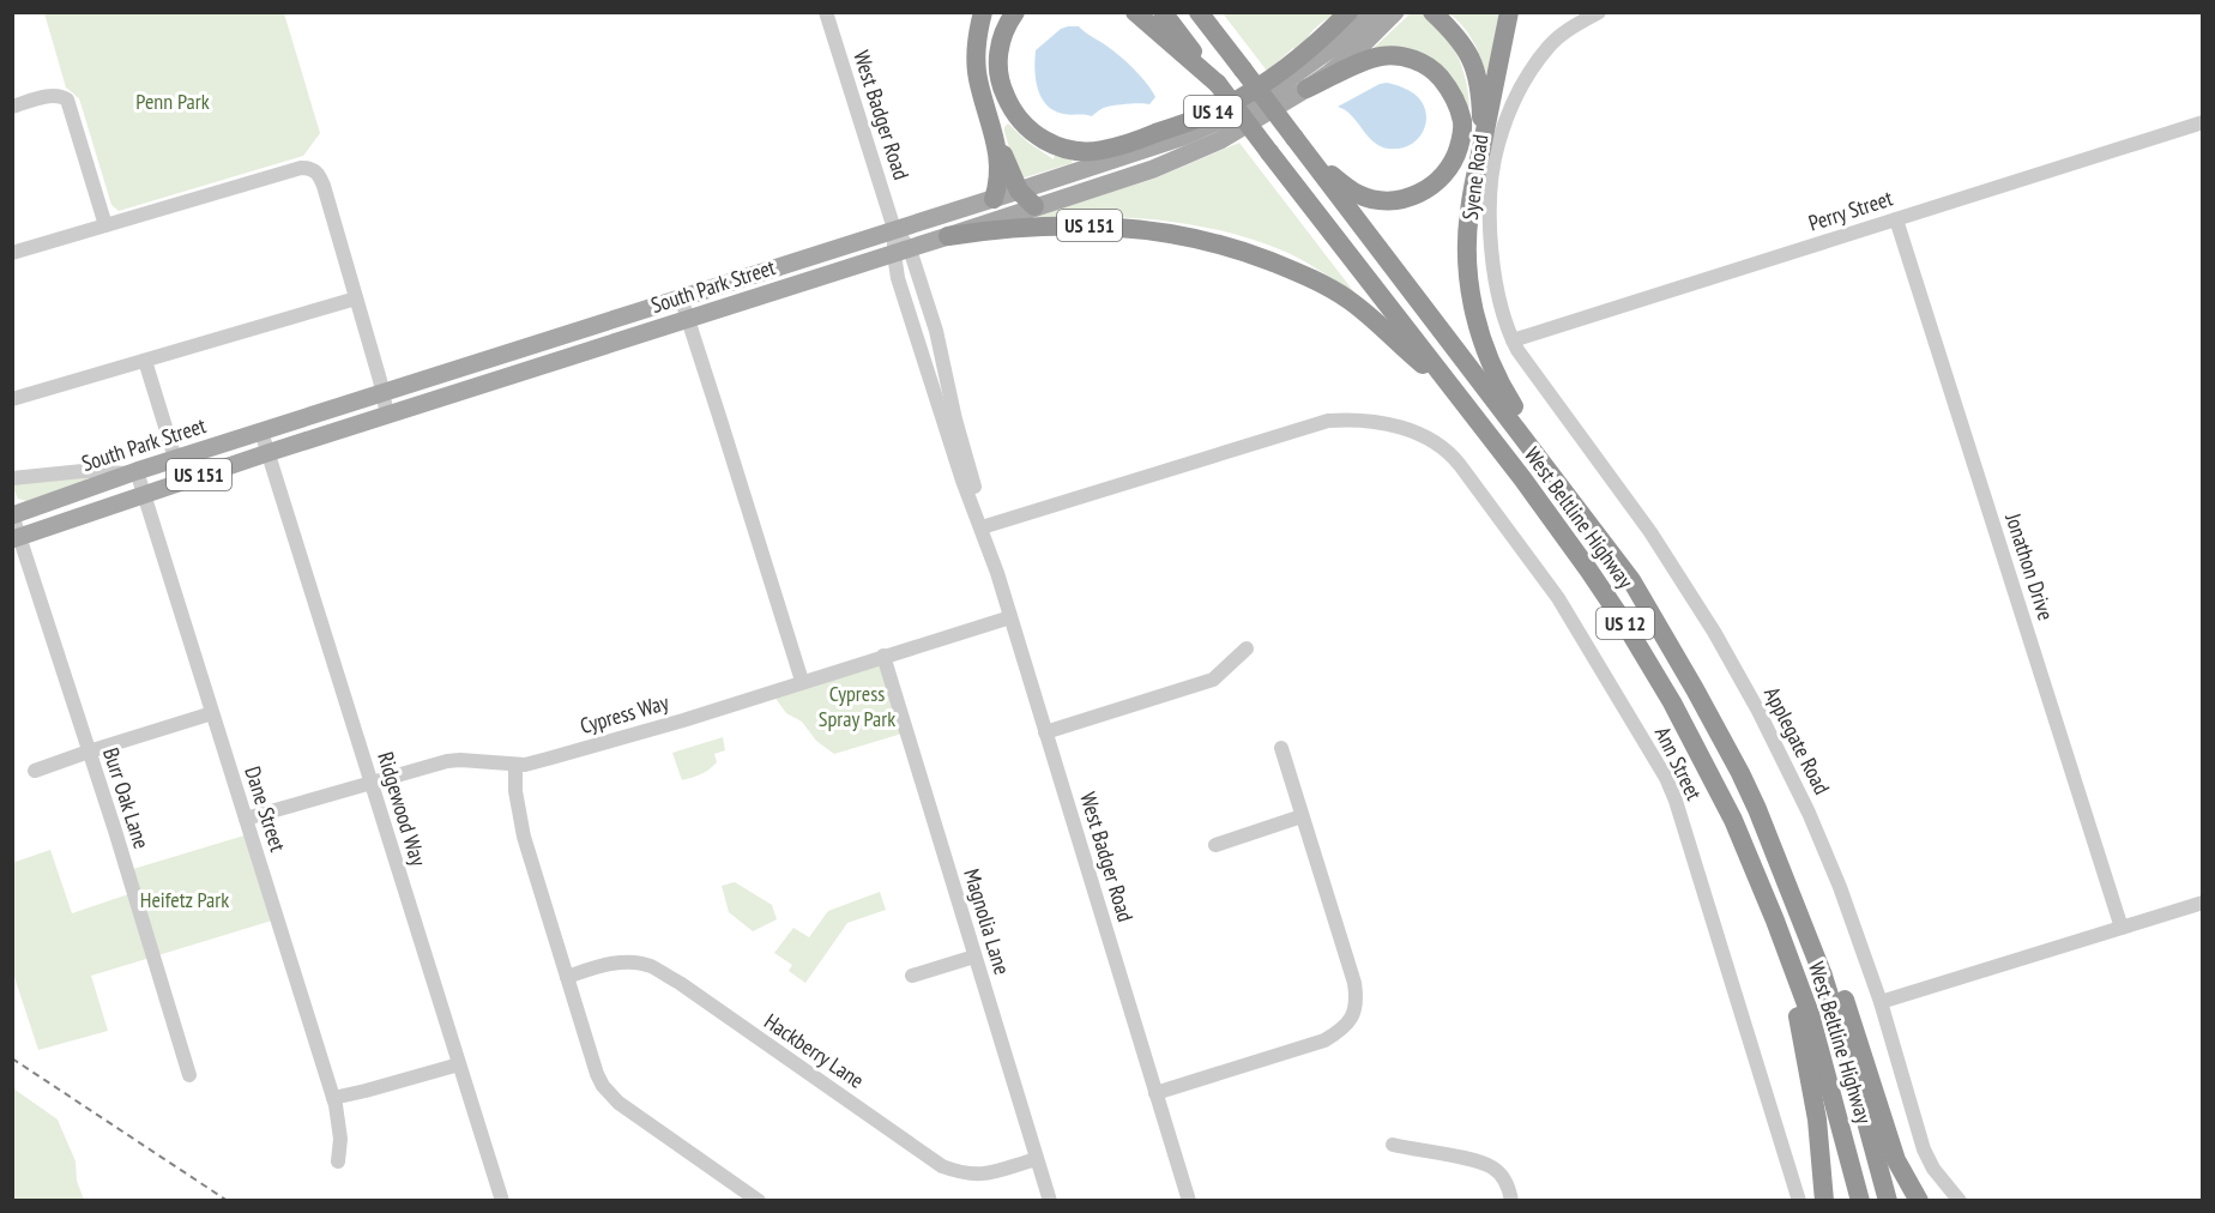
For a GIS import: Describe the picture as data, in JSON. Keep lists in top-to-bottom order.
{
  "streets": {
    "highway": [
      "US 14",
      "US 151",
      "West Beltline Highway",
      "US 12"
    ],
    "main road": ["South Park Street"],
    "street": [
      "West Badger Road",
      "Syene Road",
      "Perry Street",
      "Jonathon Drive",
      "Cypress Way",
      "Applegate Road",
      "Ann Street",
      "Burr Oak Lane",
      "Dane Street",
      "Ridgewood Way",
      "Magnolia Lane",
      "Hackberry Lane"
    ]
  },
  "crossings": [
    ["US 14", "US 151"],
    ["US 14", "West Beltline Highway"],
    ["West Badger Road", "South Park Street"],
    ["West Badger Road", "Cypress Way"],
    ["West Badger Road", "Ann Street"],
    ["Syene Road", "Perry Street"],
    ["Syene Road", "Applegate Road"],
    ["Perry Street", "Jonathon Drive"],
    ["Perry Street", "Applegate Road"],
    ["US 151", "South Park Street"],
    ["US 151", "West Beltline Highway"],
    ["South Park Street", "Burr Oak Lane"],
    ["South Park Street", "Dane Street"],
    ["South Park Street", "Ridgewood Way"],
    ["Cypress Way", "Dane Street"],
    ["Cypress Way", "Ridgewood Way"],
    ["Cypress Way", "Magnolia Lane"],
    ["Magnolia Lane", "Hackberry Lane"]
  ],
  "parks": ["Penn Park", "Cypress Spray Park", "Heifetz Park"]
}
